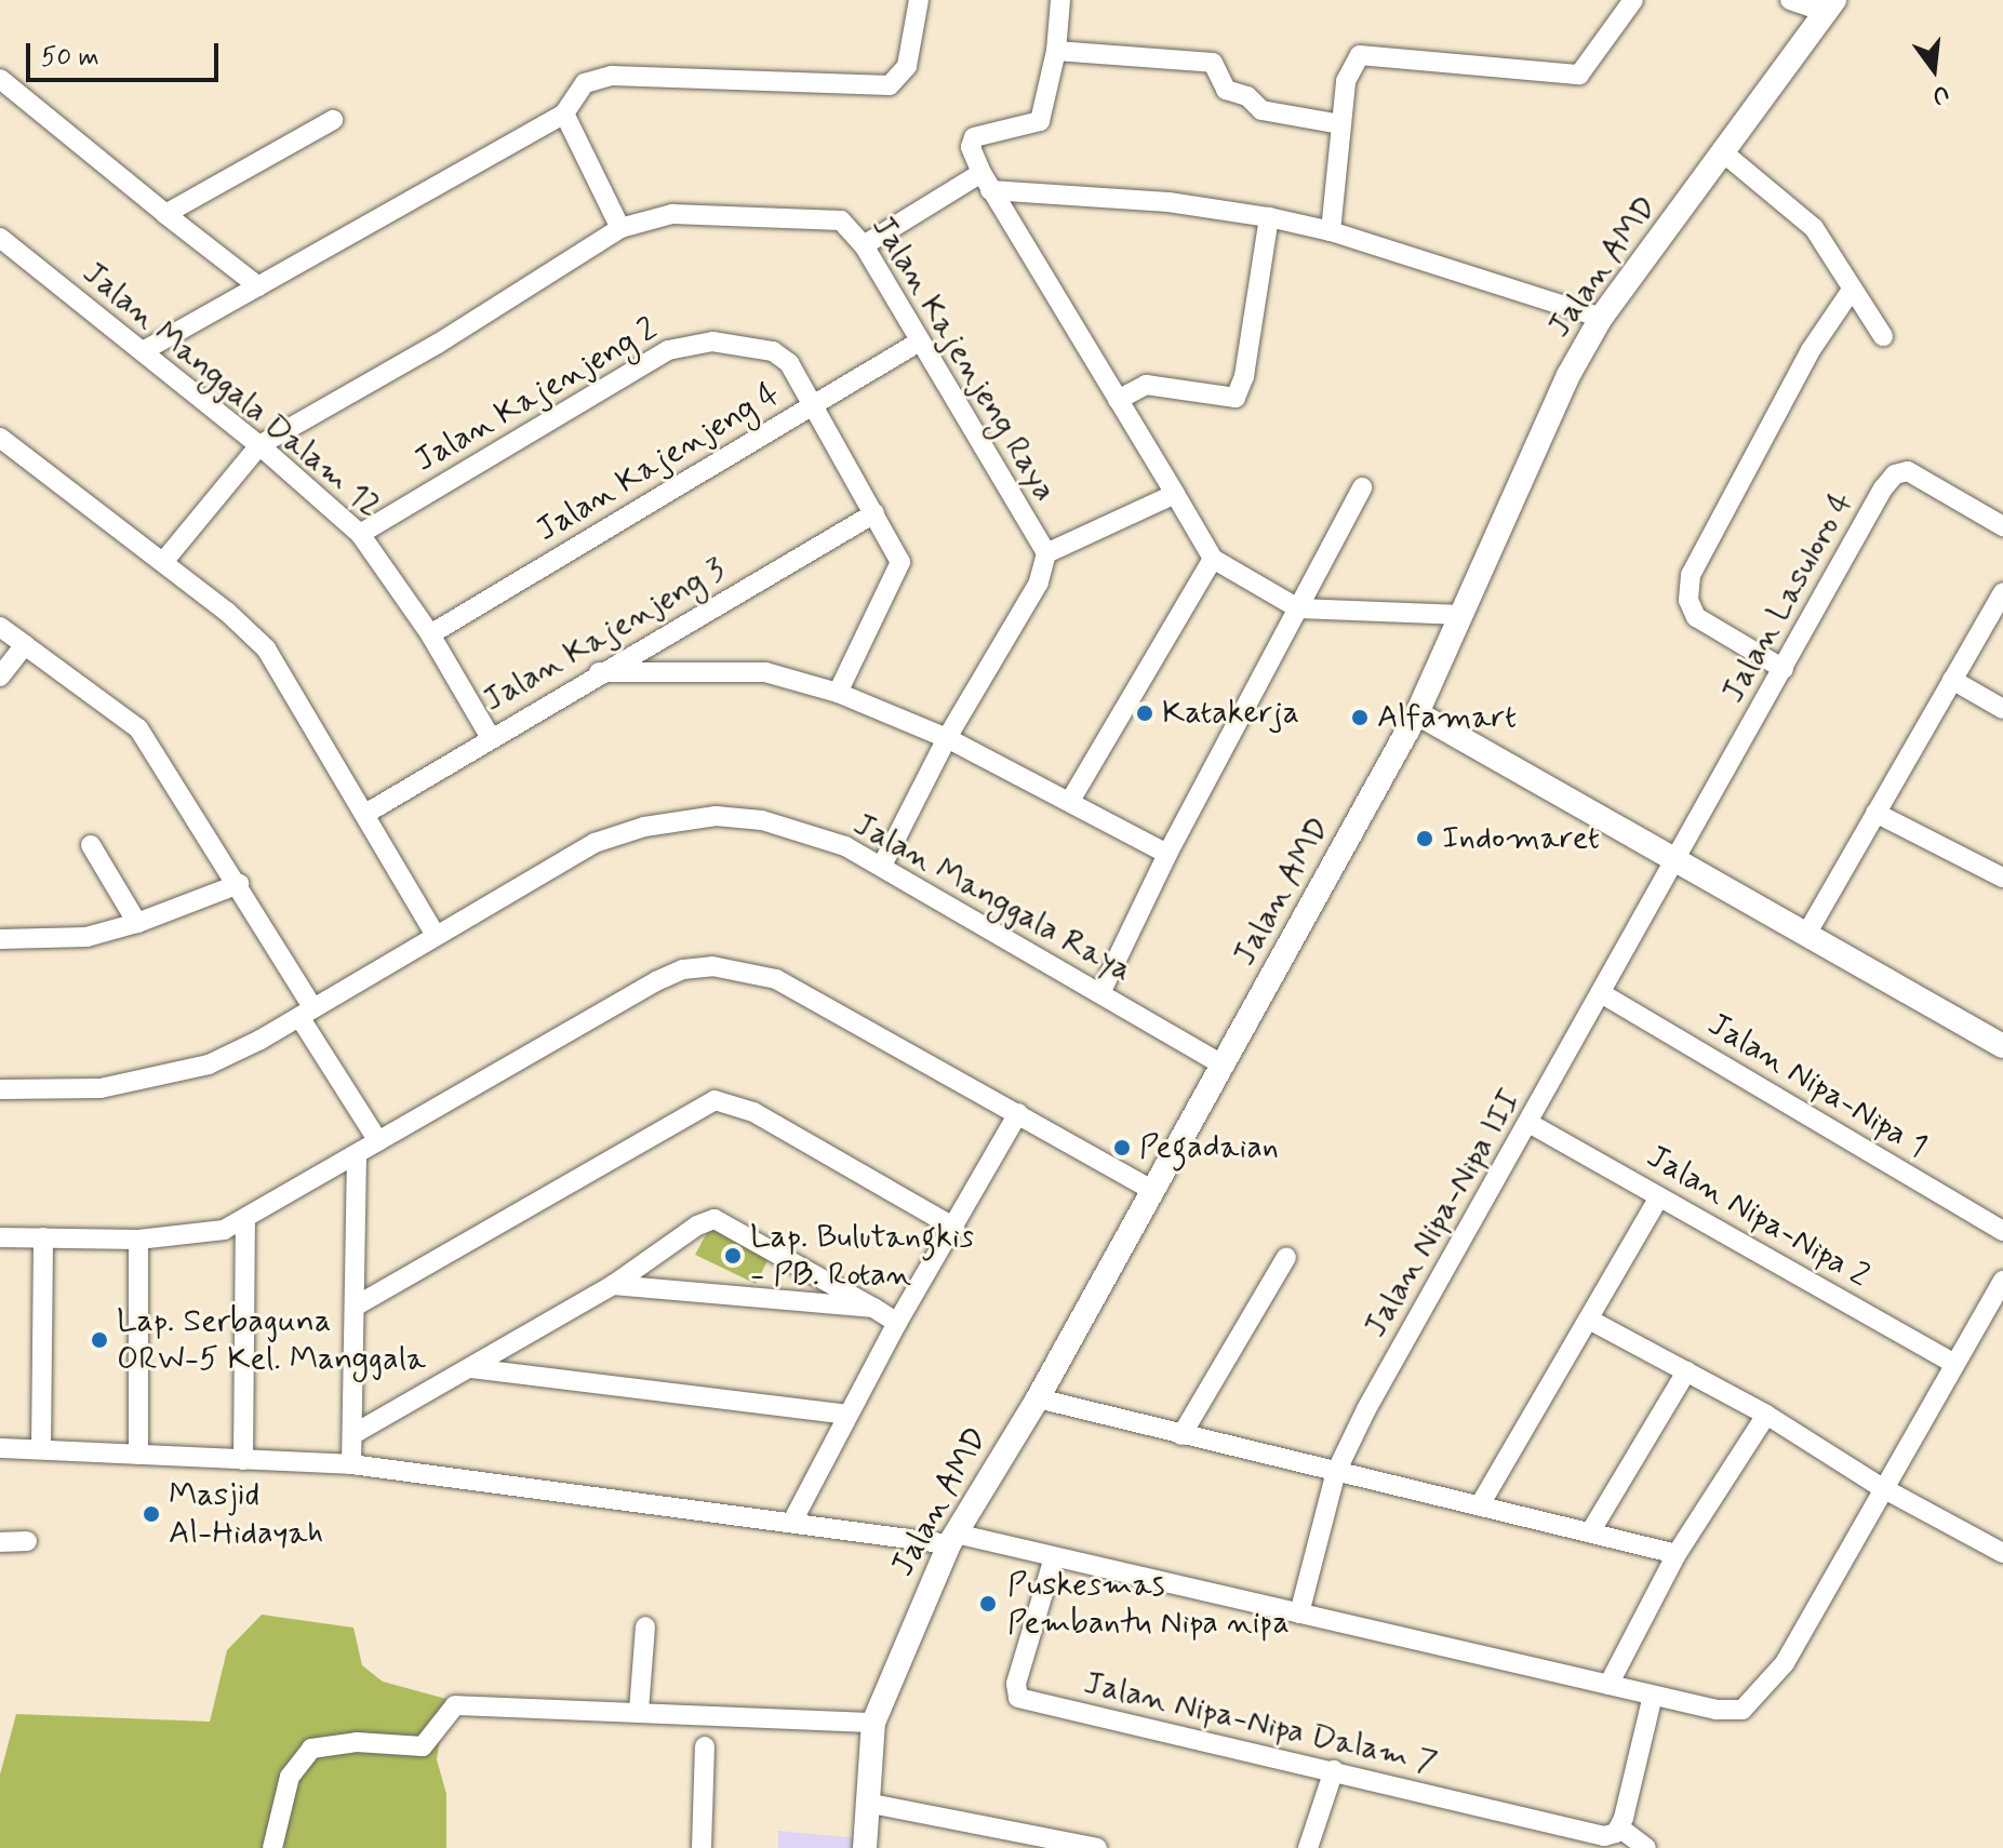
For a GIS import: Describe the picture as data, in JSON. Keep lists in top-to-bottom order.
{
  "streets": {
    "street": [
      "Jalan AMD",
      "Jalan Kajenjeng Raya",
      "Jalan Manggala Dalam 12",
      "Jalan Kajenjeng 2",
      "Jalan Kajenjeng 4",
      "Jalan Lasuloro 4",
      "Jalan Kajenjeng 3",
      "Jalan Manggala Raya",
      "Jalan Nipa-Nipa 1",
      "Jalan Nipa-Nipa III",
      "Jalan Nipa-Nipa 2",
      "Jalan Nipa-Nipa Dalam 7"
    ]
  },
  "crossings": [
    ["Jalan AMD", "Jalan Manggala Raya"],
    ["Jalan Kajenjeng Raya", "Jalan Manggala Dalam 12"],
    ["Jalan Kajenjeng Raya", "Jalan Kajenjeng 4"],
    ["Jalan Manggala Dalam 12", "Jalan Kajenjeng 2"],
    ["Jalan Manggala Dalam 12", "Jalan Kajenjeng 4"],
    ["Jalan Manggala Dalam 12", "Jalan Kajenjeng 3"],
    ["Jalan Kajenjeng 2", "Jalan Kajenjeng 4"],
    ["Jalan Kajenjeng 2", "Jalan Kajenjeng 3"],
    ["Jalan Lasuloro 4", "Jalan Nipa-Nipa III"],
    ["Jalan Nipa-Nipa 1", "Jalan Nipa-Nipa III"],
    ["Jalan Nipa-Nipa III", "Jalan Nipa-Nipa 2"]
  ],
  "places": [
    "Katakerja",
    "Alfamart",
    "Indomaret",
    "Pegadaian",
    "Lap. Bulutangkis - PB. Rotan",
    "Lap. Serbaguna ORW-5 Kel. Manggala",
    "Masjid Al-Hidayah",
    "Puskesmas Pembantu Nipa nipa"
  ],
  "scale_bar": "50 m",
  "north": "bottom"
}
